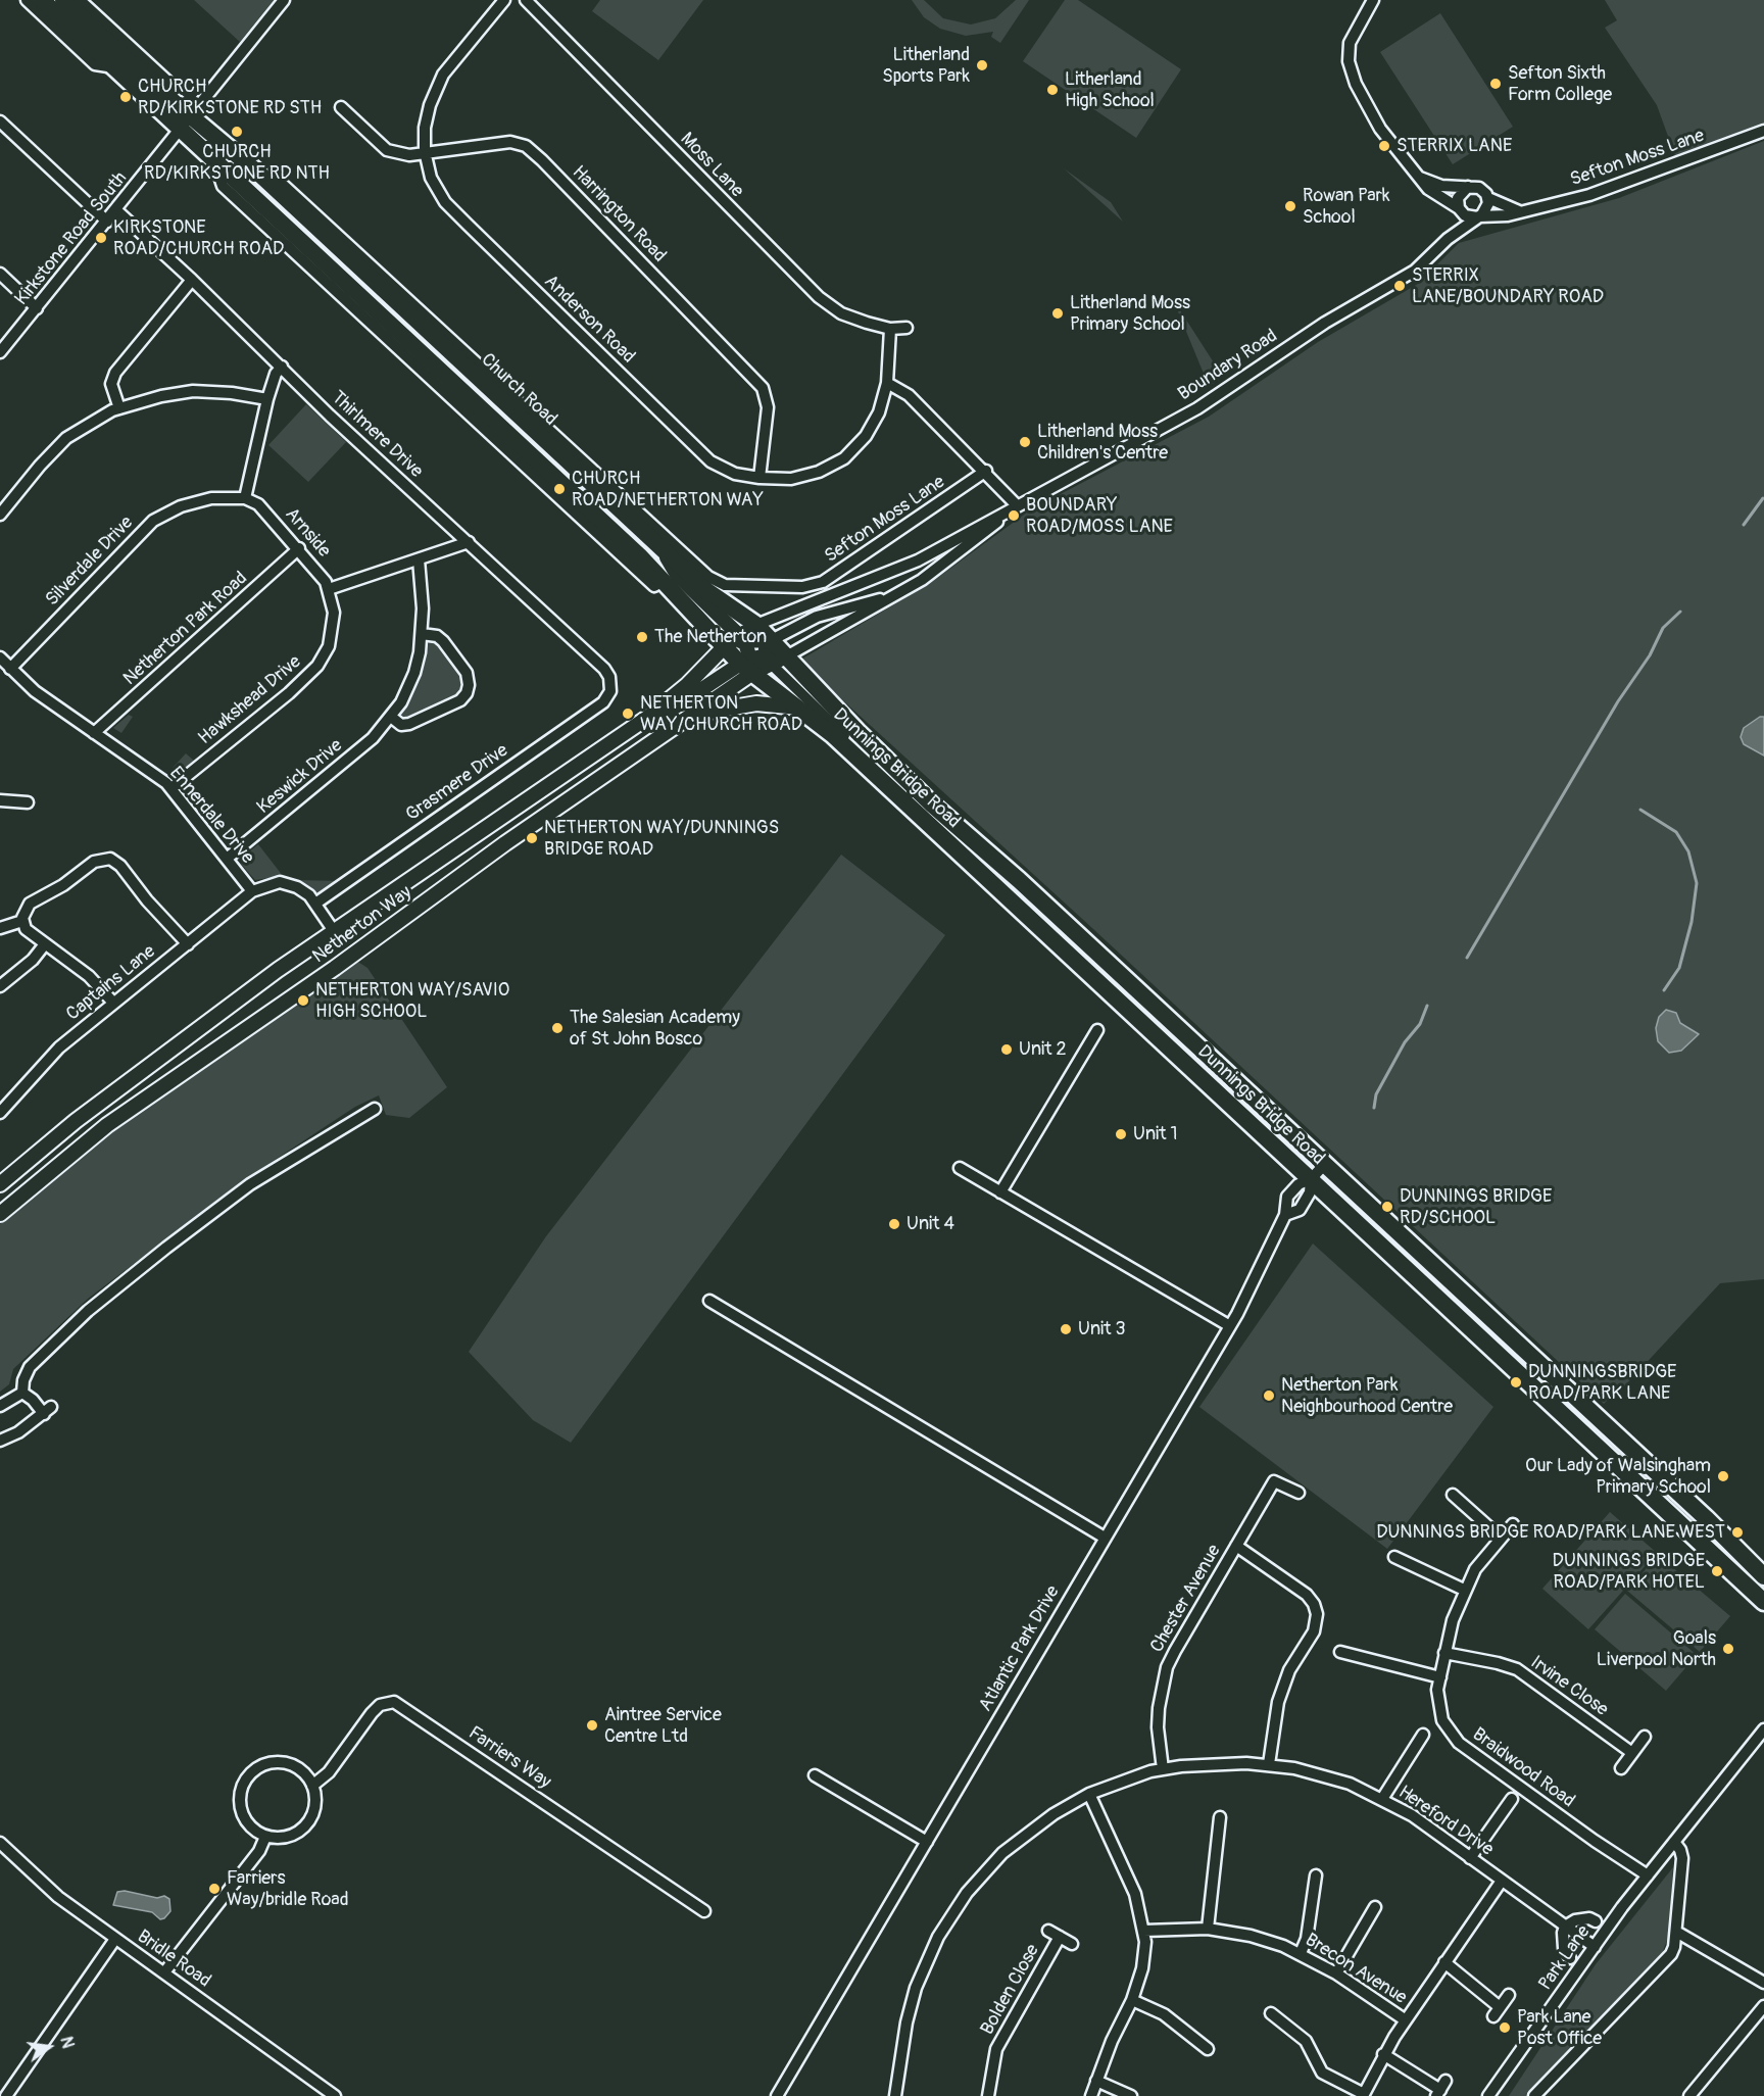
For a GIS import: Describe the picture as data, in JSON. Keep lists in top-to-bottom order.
{
  "streets": {
    "highway": ["Church Road", "Dunnings Bridge Road"],
    "main road": ["Netherton Way"],
    "street": [
      "Sefton Moss Lane",
      "Moss Lane",
      "Harrington Road",
      "Kirkstone Road South",
      "Anderson Road",
      "Boundary Road",
      "Thirlmere Drive",
      "Arnside",
      "Silverdale Drive",
      "Netherton Park Road",
      "Hawkshead Drive",
      "Keswick Drive",
      "Grasmere Drive",
      "Ennerdale Drive",
      "Captains Lane",
      "Chester Avenue",
      "Atlantic Park Drive",
      "Irvine Close",
      "Farriers Way",
      "Braidwood Road",
      "Hereford Drive",
      "Park Lane",
      "Bridle Road",
      "Brecon Avenue",
      "Bolden Close"
    ]
  },
  "crossings": [
    ["Sefton Moss Lane", "Boundary Road"],
    ["Sefton Moss Lane", "Church Road"],
    ["Harrington Road", "Anderson Road"],
    ["Kirkstone Road South", "Church Road"],
    ["Kirkstone Road South", "Thirlmere Drive"],
    ["Boundary Road", "Church Road"],
    ["Boundary Road", "Dunnings Bridge Road"],
    ["Boundary Road", "Netherton Way"],
    ["Church Road", "Dunnings Bridge Road"],
    ["Church Road", "Netherton Way"],
    ["Thirlmere Drive", "Grasmere Drive"],
    ["Arnside", "Silverdale Drive"],
    ["Arnside", "Netherton Park Road"],
    ["Arnside", "Hawkshead Drive"],
    ["Silverdale Drive", "Ennerdale Drive"],
    ["Netherton Park Road", "Ennerdale Drive"],
    ["Hawkshead Drive", "Ennerdale Drive"],
    ["Dunnings Bridge Road", "Netherton Way"],
    ["Dunnings Bridge Road", "Atlantic Park Drive"],
    ["Keswick Drive", "Ennerdale Drive"],
    ["Grasmere Drive", "Ennerdale Drive"],
    ["Ennerdale Drive", "Netherton Way"],
    ["Ennerdale Drive", "Captains Lane"],
    ["Chester Avenue", "Hereford Drive"],
    ["Irvine Close", "Braidwood Road"],
    ["Braidwood Road", "Park Lane"],
    ["Hereford Drive", "Park Lane"]
  ],
  "places": [
    "Litherland Sports Park",
    "Sefton Sixth Form College",
    "Litherland High School",
    "CHURCH RD/KIRKSTONE RD STH",
    "CHURCH RD/KIRKSTONE RD NTH",
    "STERRIX LANE",
    "Rowan Park School",
    "KIRKSTONE ROAD/CHURCH ROAD",
    "STERRIX LANE/BOUNDARY ROAD",
    "Litherland Moss Primary School",
    "Litherland Moss Children's Centre",
    "CHURCH ROAD/NETHERTON WAY",
    "BOUNDARY ROAD/MOSS LANE",
    "The Netherton",
    "NETHERTON WAY/CHURCH ROAD",
    "NETHERTON WAY/DUNNINGS BRIDGE ROAD",
    "NETHERTON WAY/SAVIO HIGH SCHOOL",
    "The Salesian Academy of St John Bosco",
    "Unit 2",
    "Unit 1",
    "DUNNINGS BRIDGE RD/SCHOOL",
    "Unit 4",
    "Unit 3",
    "DUNNINGSBRIDGE ROAD/PARK LANE",
    "Netherton Park Neighbourhood Centre",
    "Our Lady of Walsingham Primary School",
    "DUNNINGS BRIDGE ROAD/PARK LANE WEST",
    "DUNNINGS BRIDGE ROAD/PARK HOTEL",
    "Goals Liverpool North",
    "Aintree Service Centre Ltd",
    "Farriers Way/bridle Road",
    "Park Lane Post Office"
  ],
  "north": "right"
}
